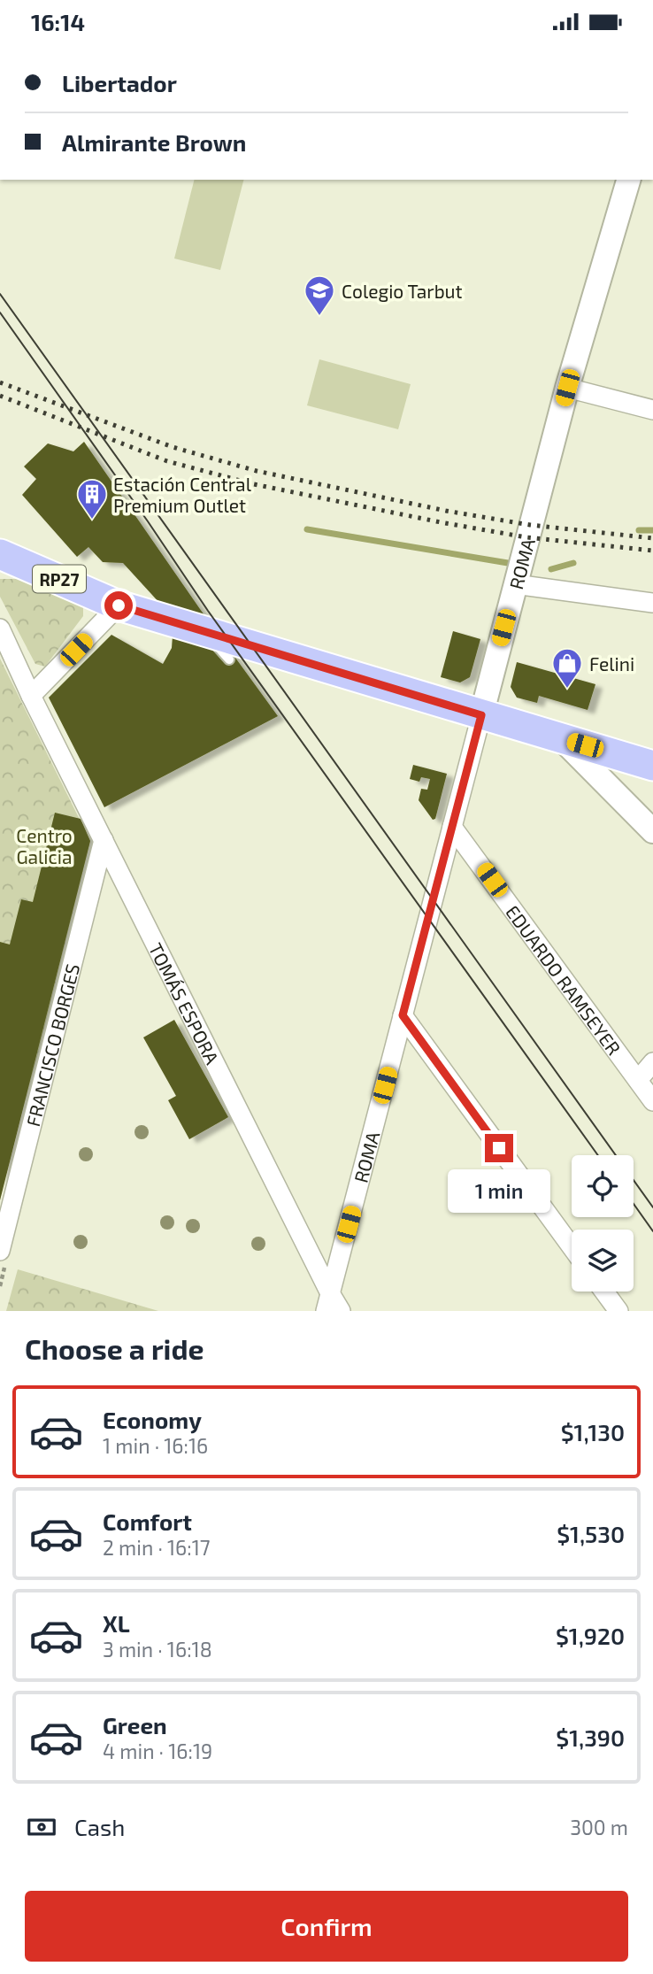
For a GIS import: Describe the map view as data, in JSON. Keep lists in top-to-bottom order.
{
  "streets": {
    "main road": ["RP27"],
    "street": [
      "ROMA",
      "EDUARDO RAMSEYER",
      "TOMÁS ESPORA",
      "FRANCISCO BORGES"
    ]
  },
  "crossings": [
    ["ROMA", "RP27"],
    ["ROMA", "EDUARDO RAMSEYER"],
    ["ROMA", "TOMÁS ESPORA"],
    ["TOMÁS ESPORA", "FRANCISCO BORGES"]
  ],
  "parks": ["Centro Galicia"],
  "places": {
    "school or university": ["Colegio Tarbut"],
    "building": ["Estación Central Premium Outlet"],
    "shop": ["Felini"]
  },
  "page": {
    "status": "16:14",
    "banner": ["Libertador", "Almirante Brown"],
    "bubble": "1 min",
    "heading": "Choose a ride",
    "list": [
      {
        "name": "Economy",
        "note": "1 min · 16:16",
        "value": "$1,130"
      },
      {
        "name": "Comfort",
        "note": "2 min · 16:17",
        "value": "$1,530"
      },
      {
        "name": "XL",
        "note": "3 min · 16:18",
        "value": "$1,920"
      },
      {
        "name": "Green",
        "note": "4 min · 16:19",
        "value": "$1,390"
      }
    ],
    "pay": ["Cash", "300 m"],
    "buttons": "Confirm"
  }
}
